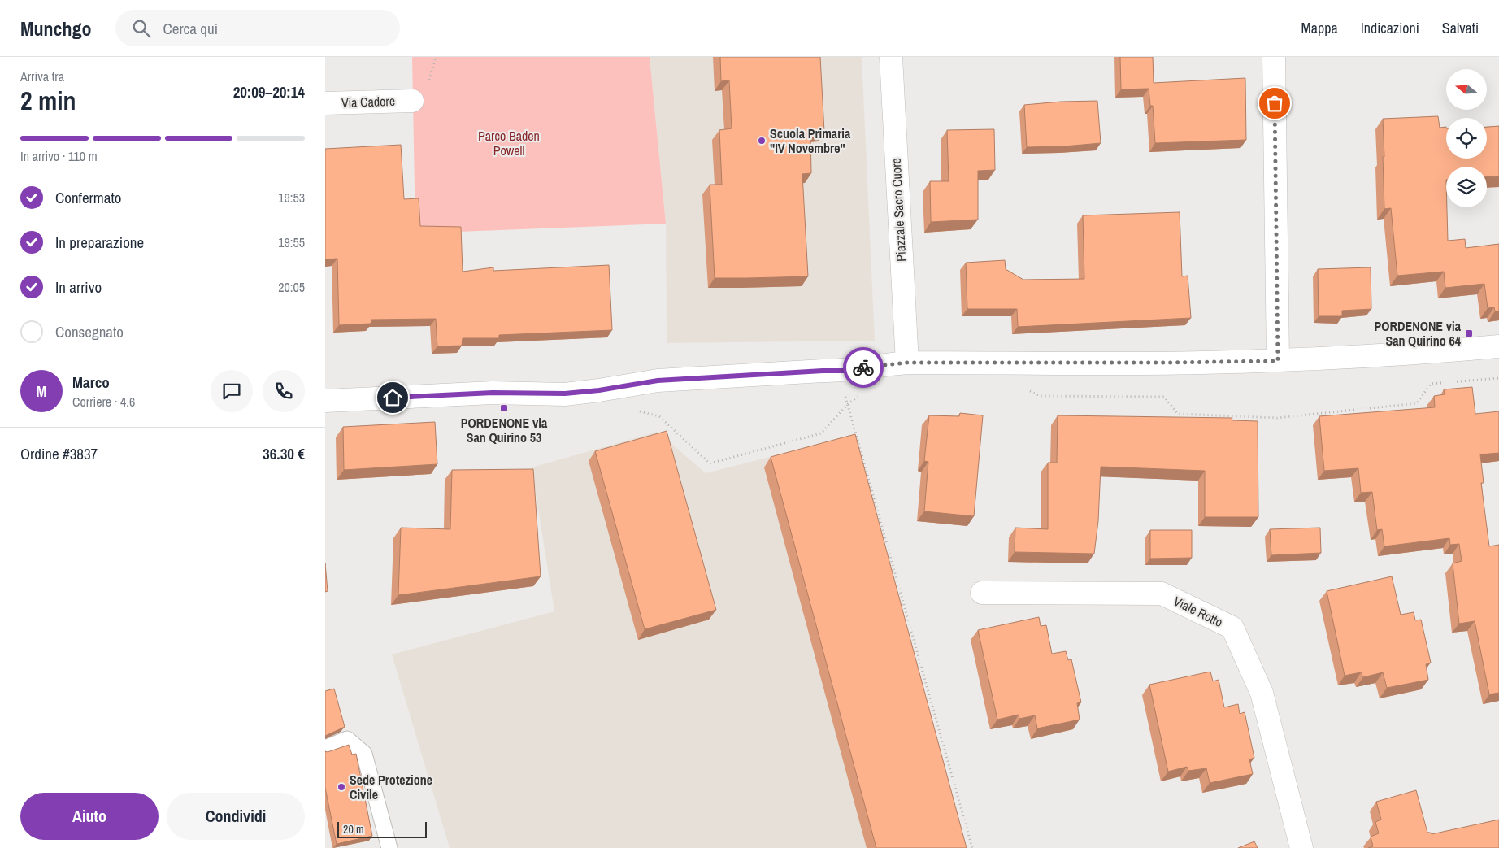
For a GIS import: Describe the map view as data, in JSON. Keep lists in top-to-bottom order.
{
  "streets": {
    "street": ["Via Cadore", "Piazzale Sacro Cuore", "Viale Rotto"]
  },
  "parks": ["Parco Baden Powell"],
  "places": {
    "other": ["Scuola Primaria \"IV Novembre\"", "Sede Protezione Civile"],
    "transit": ["PORDENONE via San Quirino 64", "PORDENONE via San Quirino 53"]
  },
  "scale_bar": "20 m",
  "north": "left",
  "page": {
    "header": "Munchgo",
    "search": "Cerca qui",
    "nav": ["Mappa", "Indicazioni", "Salvati"],
    "heading": ["2 min", "Arriva tra", "20:09–20:14"],
    "panel": [
      "Marco",
      "Corriere · 4.6",
      "Ordine #3837",
      "36.30 €"
    ],
    "bar": "In arrivo · 110 m",
    "list": [
      ["Confermato", "19:53"],
      ["In preparazione", "19:55"],
      ["In arrivo", "20:05"],
      "Consegnato"
    ],
    "round": "M",
    "buttons": ["Aiuto", "Condividi"],
    "scale": "20 m"
  }
}
